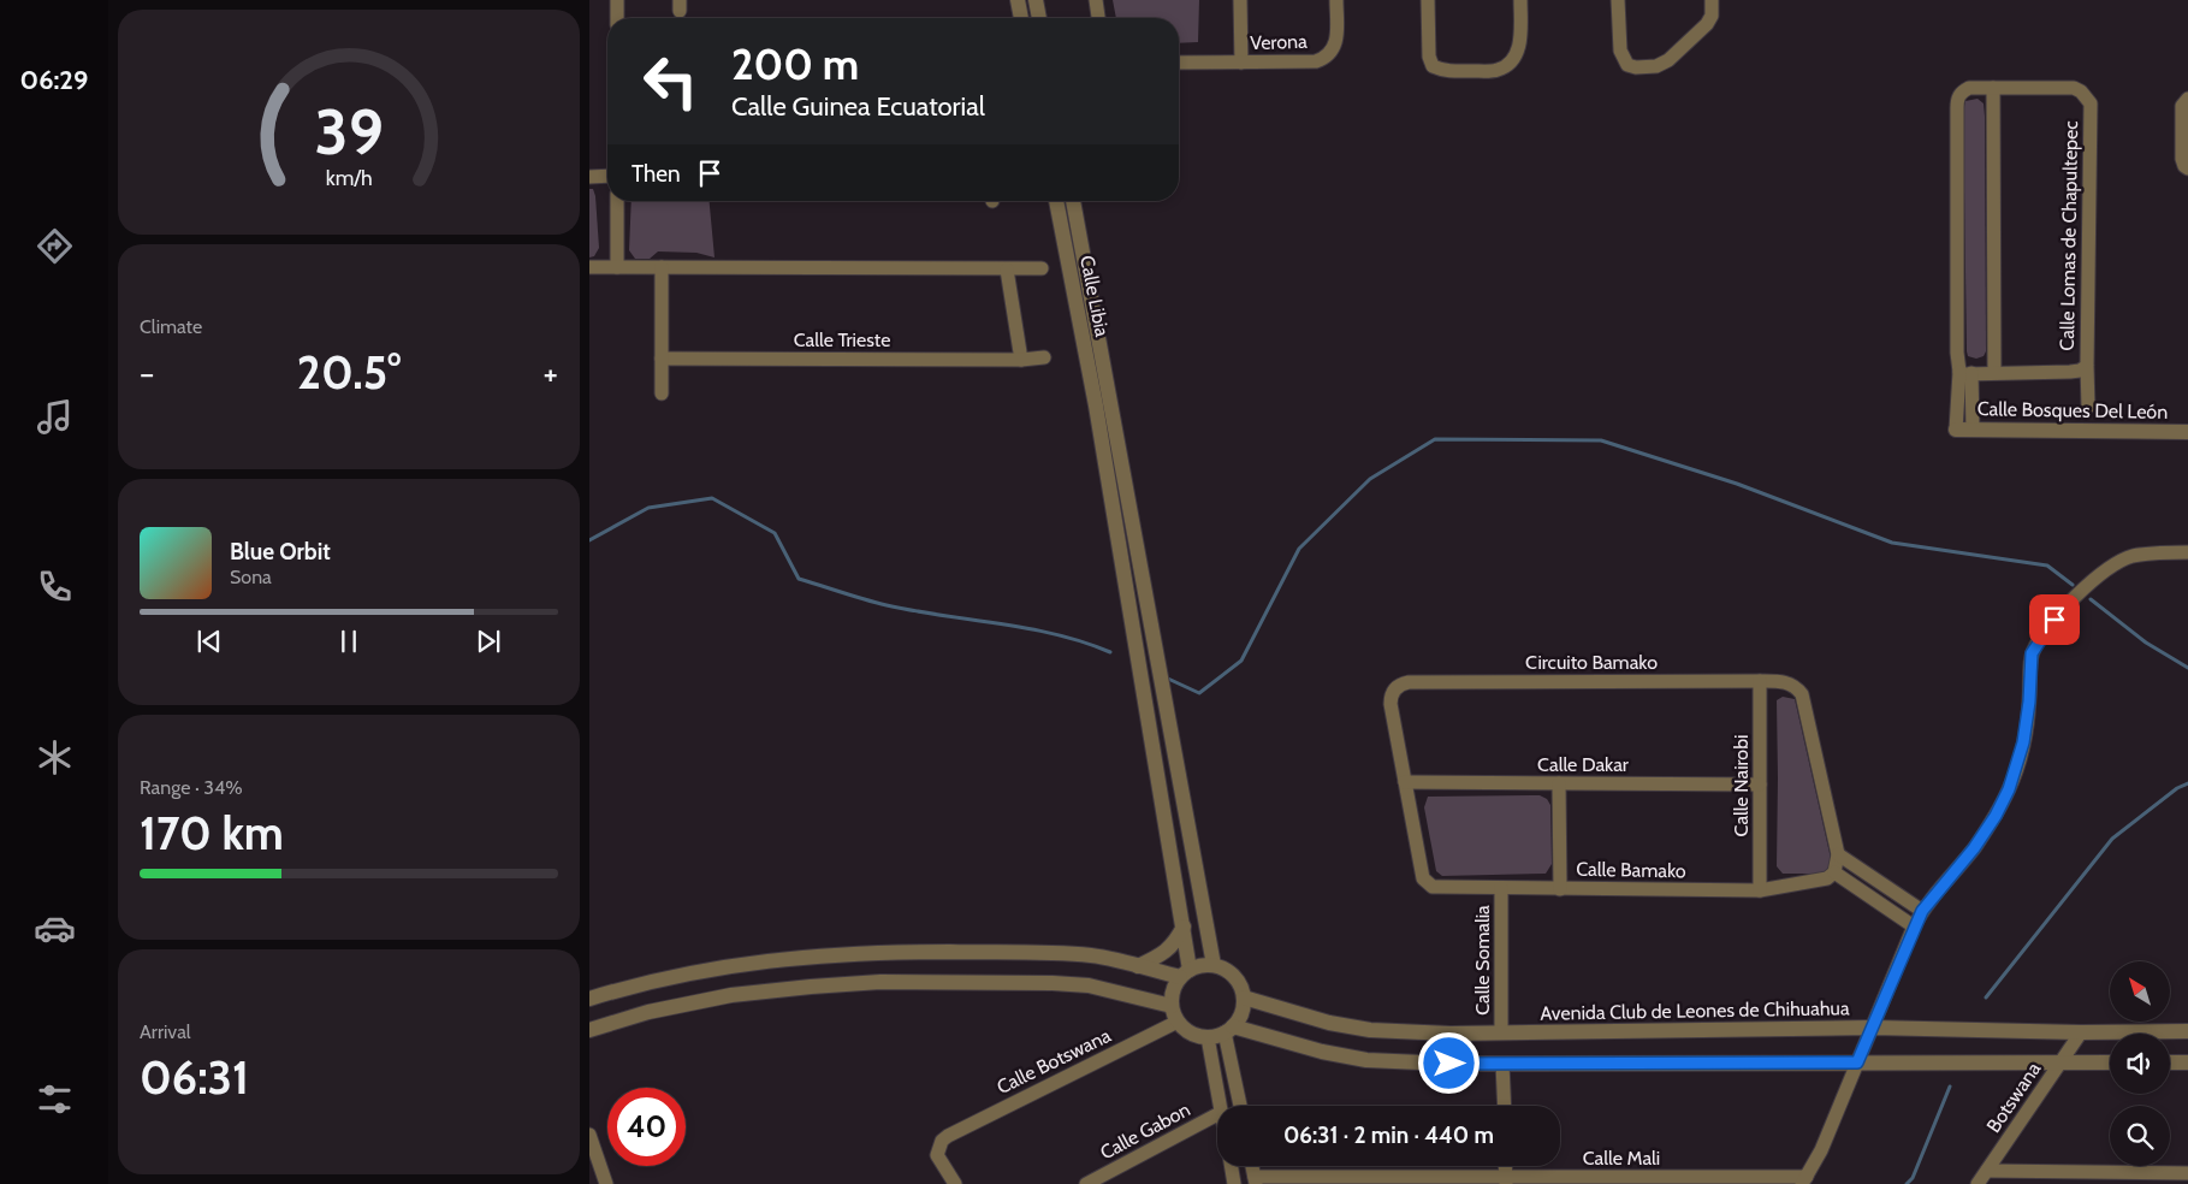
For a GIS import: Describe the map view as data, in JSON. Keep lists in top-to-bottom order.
{
  "streets": {
    "street": [
      "Verona",
      "Calle Lomas de Chapultepec",
      "Calle Libia",
      "Calle Trieste",
      "Calle Bosques Del León",
      "Circuito Bamako",
      "Calle Dakar",
      "Calle Nairobi",
      "Calle Bamako",
      "Calle Somalia",
      "Avenida Club de Leones de Chihuahua",
      "Calle Botswana",
      "Botswana",
      "Calle Gabon",
      "Calle Mali"
    ]
  },
  "crossings": [
    ["Calle Lomas de Chapultepec", "Calle Bosques Del León"],
    ["Calle Libia", "Avenida Club de Leones de Chihuahua"],
    ["Calle Libia", "Calle Botswana"],
    ["Circuito Bamako", "Calle Nairobi"],
    ["Circuito Bamako", "Calle Bamako"],
    ["Calle Dakar", "Calle Nairobi"],
    ["Calle Dakar", "Calle Bamako"],
    ["Calle Nairobi", "Calle Bamako"],
    ["Calle Bamako", "Calle Somalia"],
    ["Calle Somalia", "Avenida Club de Leones de Chihuahua"],
    ["Avenida Club de Leones de Chihuahua", "Calle Botswana"],
    ["Avenida Club de Leones de Chihuahua", "Botswana"]
  ],
  "north": "top left",
  "page": {
    "tabs": "06:29",
    "turn": ["200 m", "Calle Guinea Ecuatorial"],
    "then": "Then",
    "tile": [
      "Climate",
      ["Range · 34%", "170 km"],
      ["Arrival", "06:31"]
    ],
    "heat": ["−", "20.5°", "+"],
    "song": ["Blue Orbit", "Sona"],
    "limit": "40",
    "trip": "06:31 · 2 min · 440 m",
    "gauge": ["39", "km/h"]
  }
}
